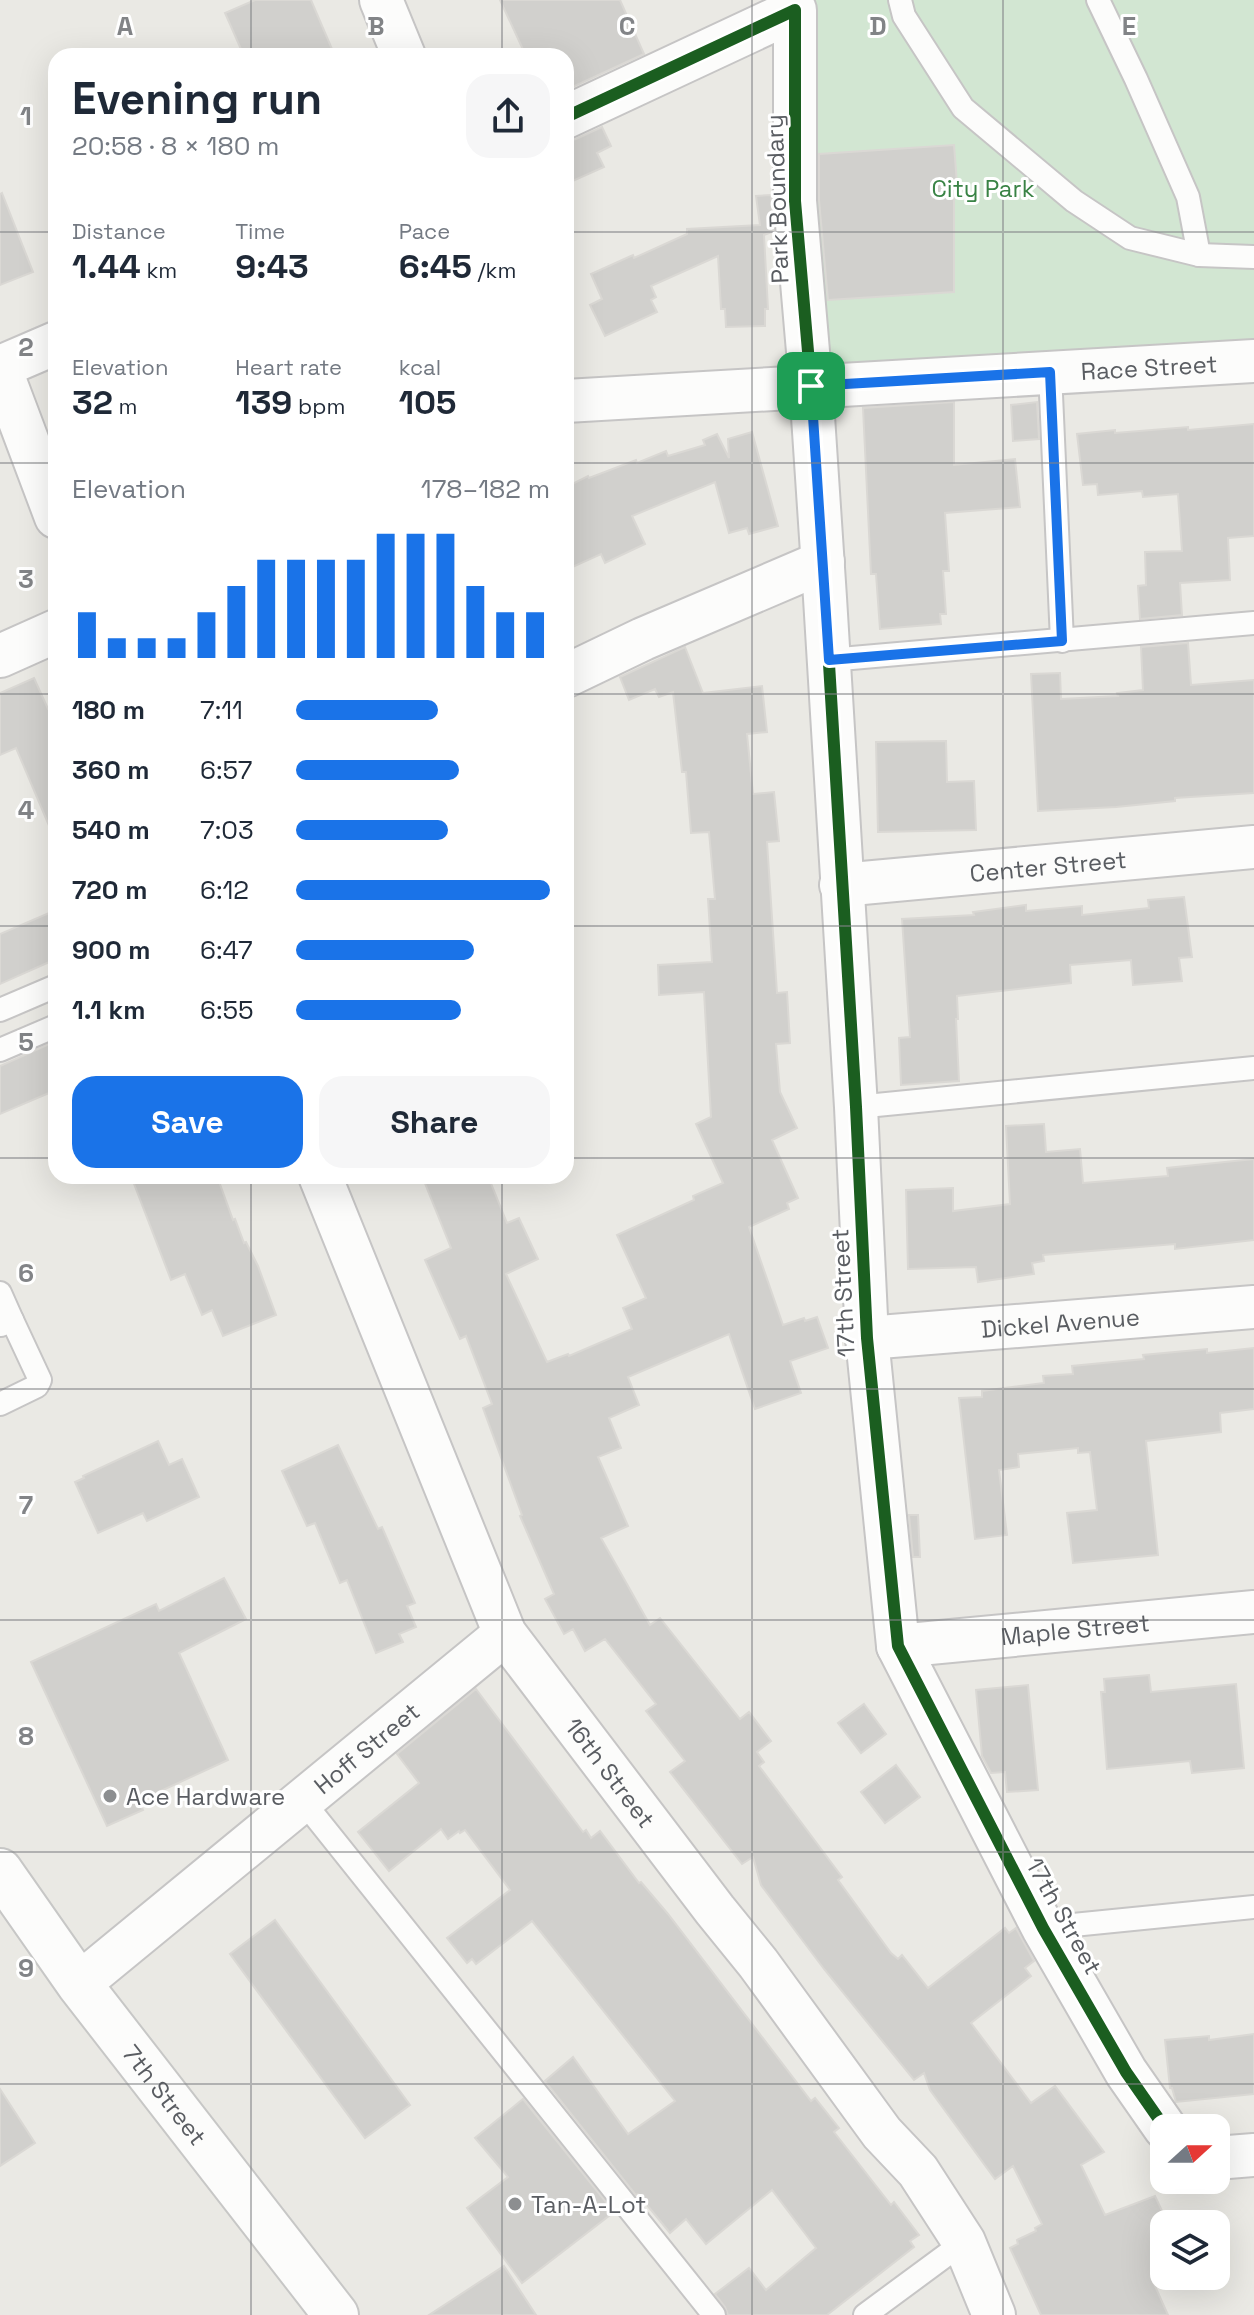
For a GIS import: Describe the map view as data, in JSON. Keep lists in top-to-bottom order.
{
  "streets": {
    "main road": ["7th Street"],
    "street": [
      "Park Boundary",
      "Race Street",
      "Center Street",
      "17th Street",
      "Dickel Avenue",
      "Maple Street",
      "Hoff Street",
      "16th Street"
    ]
  },
  "crossings": [
    ["Park Boundary", "Race Street"],
    ["Park Boundary", "17th Street"],
    ["Race Street", "17th Street"],
    ["Center Street", "17th Street"],
    ["17th Street", "Dickel Avenue"],
    ["17th Street", "Maple Street"],
    ["Hoff Street", "16th Street"],
    ["Hoff Street", "7th Street"]
  ],
  "parks": ["City Park"],
  "places": ["Ace Hardware", "Tan-A-Lot"],
  "north": "right",
  "page": {
    "heading": ["Evening run", "20:58 · 8 × 180 m"],
    "stats": [
      ["Distance", "1.44 km"],
      ["Time", "9:43"],
      ["Pace", "6:45 /km"],
      ["Elevation", "32 m"],
      ["Heart rate", "139 bpm"],
      ["kcal", "105"]
    ],
    "chart": ["Elevation", "178–182 m"],
    "list": [
      {
        "name": "180 m",
        "note": "7:11"
      },
      {
        "name": "360 m",
        "note": "6:57"
      },
      {
        "name": "540 m",
        "note": "7:03"
      },
      {
        "name": "720 m",
        "note": "6:12"
      },
      {
        "name": "900 m",
        "note": "6:47"
      },
      {
        "name": "1.1 km",
        "note": "6:55"
      }
    ],
    "buttons": ["Save", "Share"]
  },
  "grid": {
    "columns": [
      "A",
      "B",
      "C",
      "D",
      "E"
    ],
    "rows": [
      "1",
      "2",
      "3",
      "4",
      "5",
      "6",
      "7",
      "8",
      "9"
    ]
  }
}
